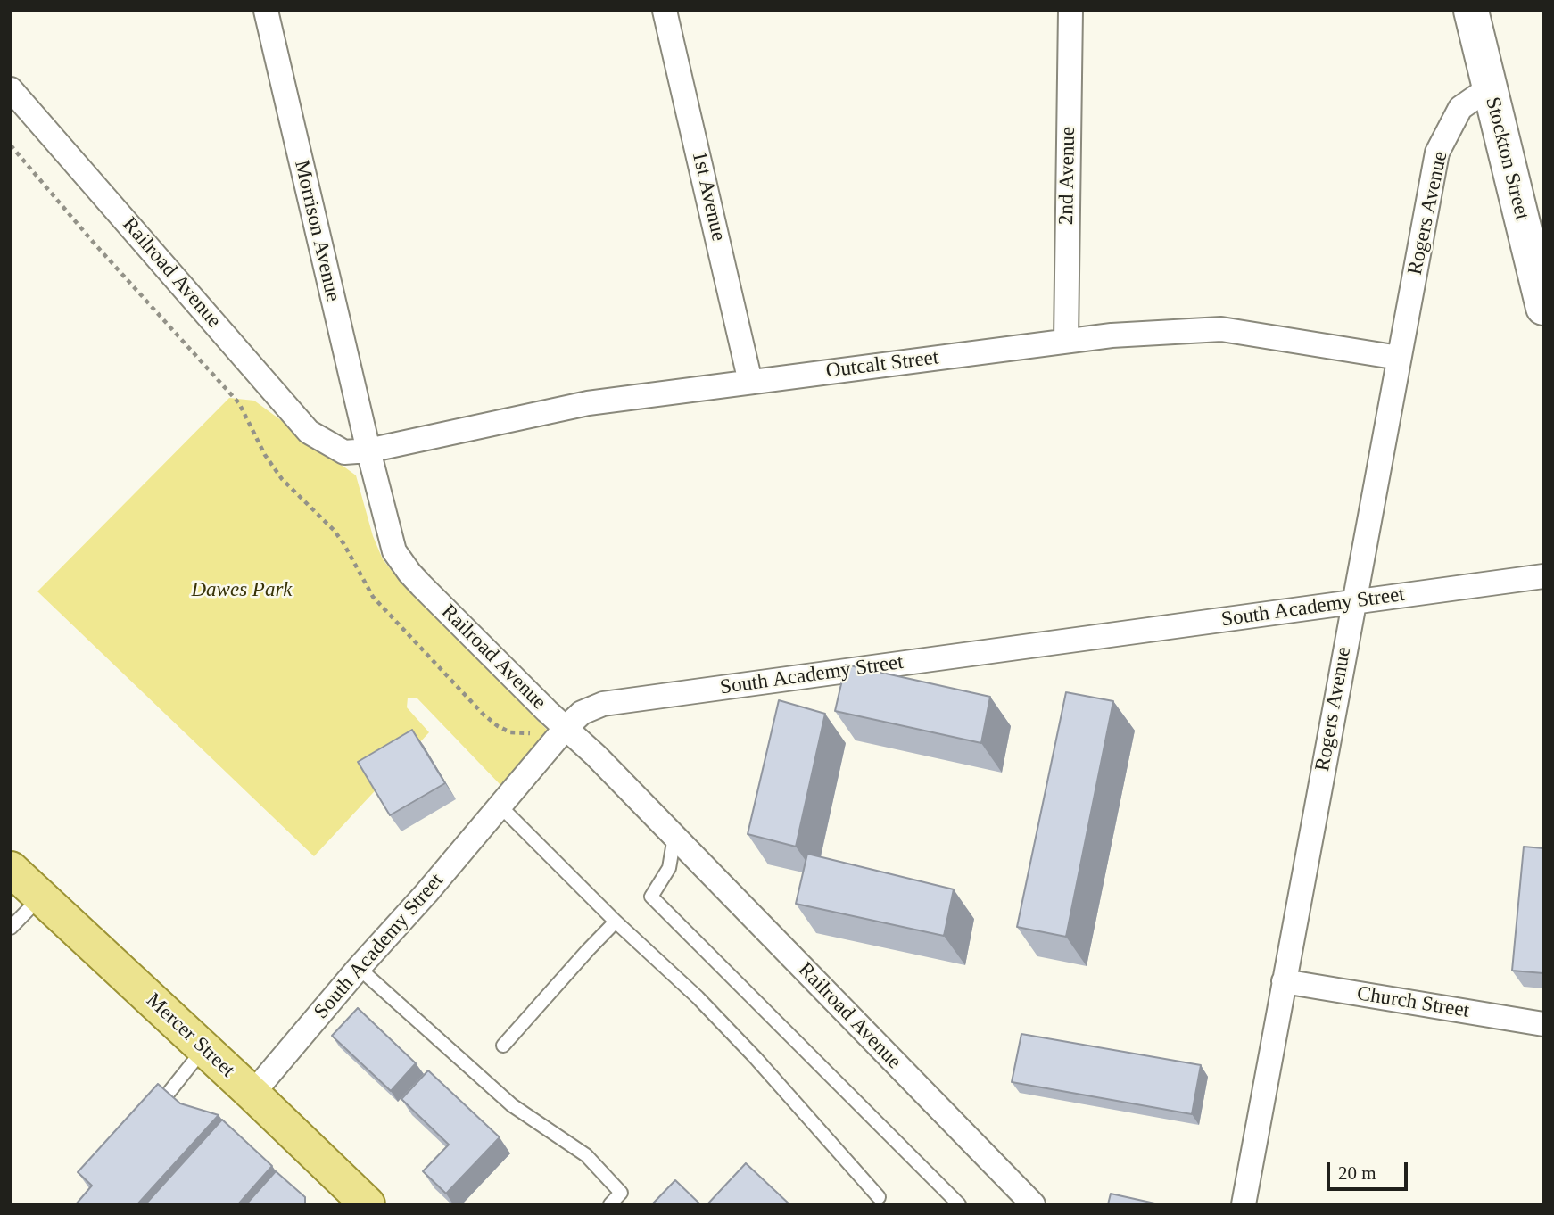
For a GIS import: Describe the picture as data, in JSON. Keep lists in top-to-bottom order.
{
  "streets": {
    "main road": ["Stockton Street", "Mercer Street"],
    "street": [
      "2nd Avenue",
      "1st Avenue",
      "Rogers Avenue",
      "Morrison Avenue",
      "Railroad Avenue",
      "Outcalt Street",
      "South Academy Street",
      "Church Street"
    ]
  },
  "crossings": [
    ["Stockton Street", "Rogers Avenue"],
    ["2nd Avenue", "Outcalt Street"],
    ["1st Avenue", "Outcalt Street"],
    ["Rogers Avenue", "Outcalt Street"],
    ["Rogers Avenue", "South Academy Street"],
    ["Rogers Avenue", "Church Street"],
    ["Morrison Avenue", "Railroad Avenue"],
    ["Morrison Avenue", "Outcalt Street"],
    ["Railroad Avenue", "Outcalt Street"],
    ["Railroad Avenue", "South Academy Street"],
    ["South Academy Street", "Mercer Street"]
  ],
  "parks": ["Dawes Park"],
  "scale_bar": "20 m"
}
